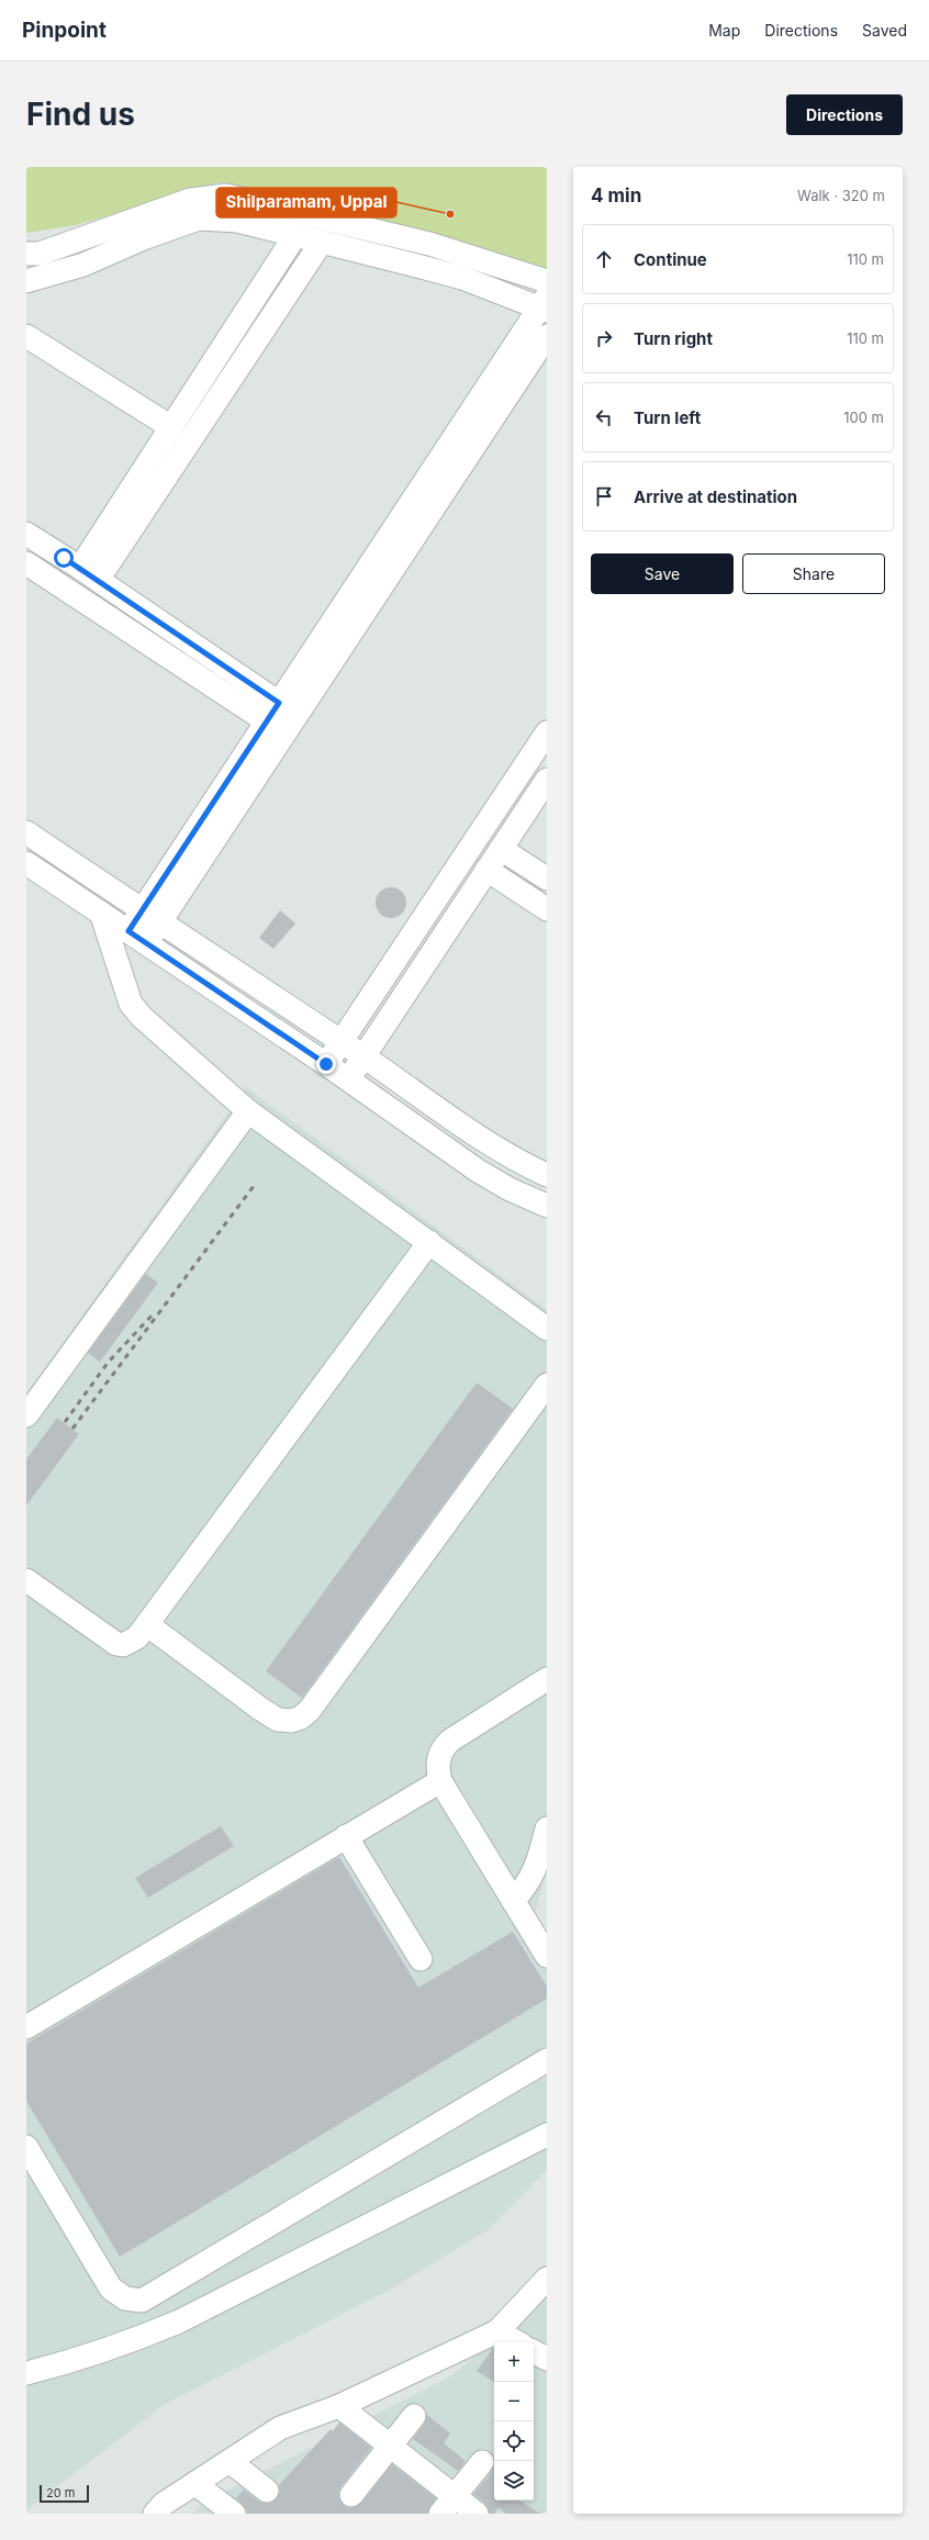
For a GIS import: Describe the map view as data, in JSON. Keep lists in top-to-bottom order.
{
  "places": ["Shilparamam, Uppal"],
  "scale_bar": "20 m",
  "page": {
    "header": "Pinpoint",
    "nav": ["Map", "Directions", "Saved"],
    "buttons": [
      "Directions",
      ["Save", "Share"]
    ],
    "title": "Find us",
    "heading": ["4 min", "Walk · 320 m"],
    "list": [
      ["Continue", "110 m"],
      ["Turn right", "110 m"],
      ["Turn left", "100 m"],
      "Arrive at destination"
    ],
    "map_buttons": ["+", "−"],
    "scale": "20 m"
  }
}
